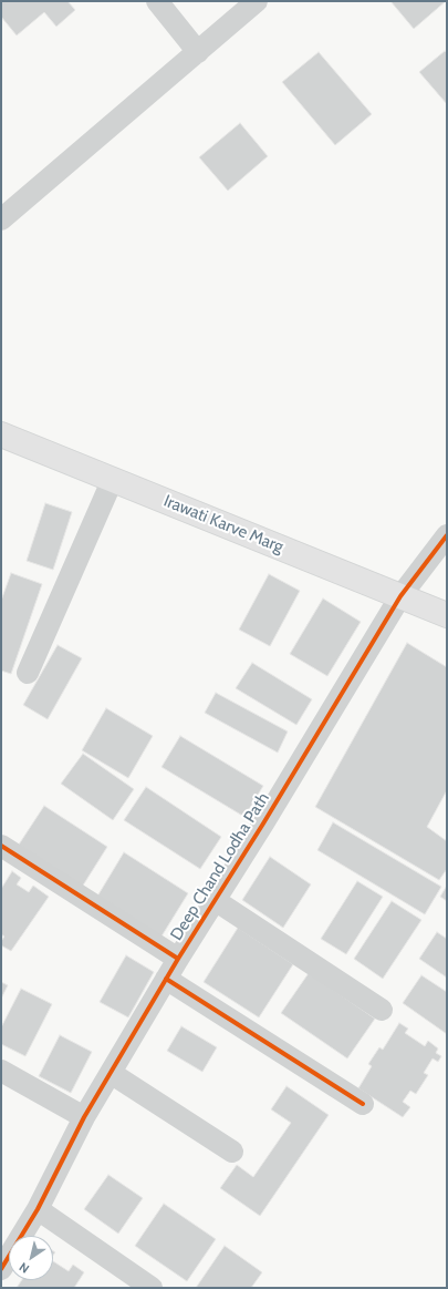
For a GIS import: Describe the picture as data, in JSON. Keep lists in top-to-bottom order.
{
  "streets": {
    "main road": ["Irawati Karve Marg"],
    "street": ["Deep Chand Lodha Path"]
  },
  "crossings": [
    ["Irawati Karve Marg", "Deep Chand Lodha Path"]
  ],
  "north": "bottom left"
}
